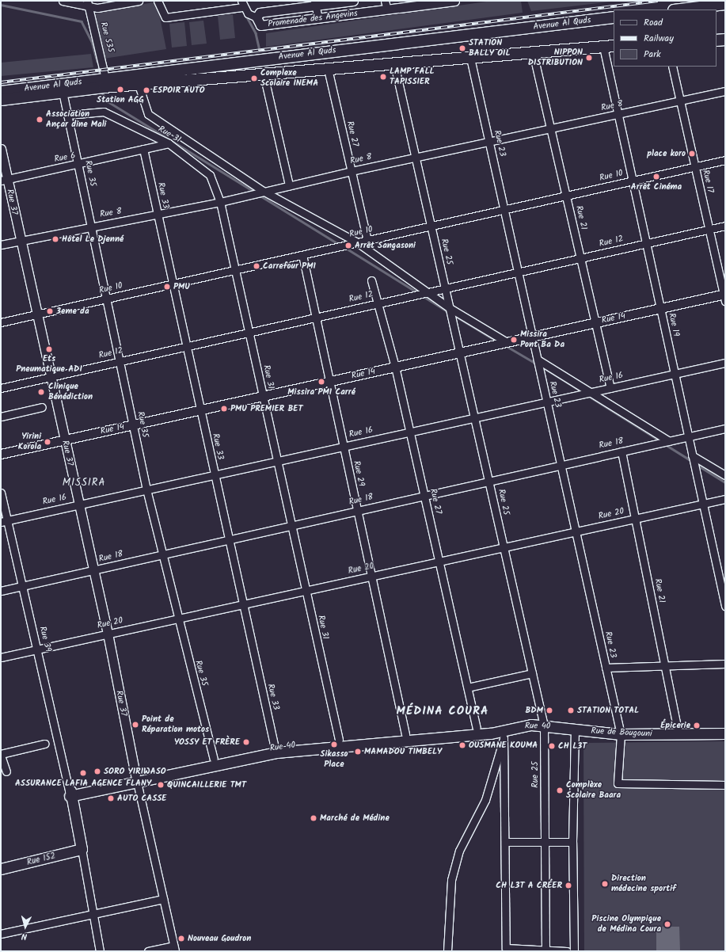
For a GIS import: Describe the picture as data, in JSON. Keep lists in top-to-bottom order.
{
  "streets": {
    "main road": [
      "Avenue Al Quds",
      "Rue 40",
      "Rue de Bougouni",
      "Rue 152"
    ],
    "street": [
      "Promenade des Angevins",
      "Rue 535",
      "Rue 8",
      "Rue 27",
      "Rue 31",
      "Rue 23",
      "Rue 6",
      "Rue 35",
      "Rue 10",
      "Rue 17",
      "Rue 33",
      "Rue 37",
      "Rue 21",
      "Rue 12",
      "Rue 25",
      "Rue 14",
      "Rue 19",
      "Rue 16",
      "Rue 18",
      "Rue 29",
      "Rue 20",
      "Rue 39"
    ]
  },
  "crossings": [
    ["Avenue Al Quds", "Rue 535"],
    ["Avenue Al Quds", "Rue 27"],
    ["Avenue Al Quds", "Rue 23"],
    ["Avenue Al Quds", "Rue 35"],
    ["Avenue Al Quds", "Rue 21"],
    ["Avenue Al Quds", "Rue 25"],
    ["Avenue Al Quds", "Rue 19"],
    ["Rue 8", "Rue 27"],
    ["Rue 8", "Rue 31"],
    ["Rue 8", "Rue 23"],
    ["Rue 8", "Rue 35"],
    ["Rue 8", "Rue 17"],
    ["Rue 8", "Rue 33"],
    ["Rue 8", "Rue 37"],
    ["Rue 8", "Rue 21"],
    ["Rue 8", "Rue 25"],
    ["Rue 8", "Rue 19"],
    ["Rue 27", "Rue 10"],
    ["Rue 27", "Rue 12"],
    ["Rue 27", "Rue 14"],
    ["Rue 27", "Rue 16"],
    ["Rue 27", "Rue 18"],
    ["Rue 27", "Rue 20"],
    ["Rue 27", "Rue 40"],
    ["Rue 31", "Rue 6"],
    ["Rue 31", "Rue 35"],
    ["Rue 31", "Rue 10"],
    ["Rue 31", "Rue 12"],
    ["Rue 31", "Rue 14"],
    ["Rue 31", "Rue 16"],
    ["Rue 31", "Rue 18"],
    ["Rue 31", "Rue 20"],
    ["Rue 31", "Rue 40"],
    ["Rue 23", "Rue 10"],
    ["Rue 23", "Rue 12"],
    ["Rue 23", "Rue 14"],
    ["Rue 23", "Rue 16"],
    ["Rue 23", "Rue 18"],
    ["Rue 23", "Rue 20"],
    ["Rue 23", "Rue de Bougouni"],
    ["Rue 6", "Rue 35"],
    ["Rue 6", "Rue 33"],
    ["Rue 6", "Rue 37"],
    ["Rue 35", "Rue 10"],
    ["Rue 35", "Rue 12"],
    ["Rue 35", "Rue 14"],
    ["Rue 35", "Rue 16"],
    ["Rue 35", "Rue 18"],
    ["Rue 35", "Rue 20"],
    ["Rue 35", "Rue 40"],
    ["Rue 10", "Rue 17"],
    ["Rue 10", "Rue 33"],
    ["Rue 10", "Rue 37"],
    ["Rue 10", "Rue 21"],
    ["Rue 10", "Rue 25"],
    ["Rue 10", "Rue 19"],
    ["Rue 10", "Rue 29"],
    ["Rue 17", "Rue 12"],
    ["Rue 17", "Rue 14"],
    ["Rue 33", "Rue 12"],
    ["Rue 33", "Rue 14"],
    ["Rue 33", "Rue 16"],
    ["Rue 33", "Rue 18"],
    ["Rue 33", "Rue 20"],
    ["Rue 33", "Rue 40"],
    ["Rue 37", "Rue 12"],
    ["Rue 37", "Rue 14"],
    ["Rue 37", "Rue 16"],
    ["Rue 37", "Rue 18"],
    ["Rue 37", "Rue 20"],
    ["Rue 37", "Rue 40"],
    ["Rue 21", "Rue 12"],
    ["Rue 21", "Rue 14"],
    ["Rue 21", "Rue 16"],
    ["Rue 21", "Rue 18"],
    ["Rue 21", "Rue 20"],
    ["Rue 21", "Rue de Bougouni"],
    ["Rue 12", "Rue 25"],
    ["Rue 12", "Rue 19"],
    ["Rue 12", "Rue 29"],
    ["Rue 25", "Rue 14"],
    ["Rue 25", "Rue 16"],
    ["Rue 25", "Rue 18"],
    ["Rue 25", "Rue 20"],
    ["Rue 25", "Rue 40"],
    ["Rue 14", "Rue 19"],
    ["Rue 14", "Rue 29"],
    ["Rue 19", "Rue 16"],
    ["Rue 19", "Rue 18"],
    ["Rue 19", "Rue 20"],
    ["Rue 16", "Rue 29"],
    ["Rue 16", "Rue 39"],
    ["Rue 18", "Rue 29"],
    ["Rue 18", "Rue 39"],
    ["Rue 29", "Rue 20"],
    ["Rue 29", "Rue 40"],
    ["Rue 20", "Rue 39"],
    ["Rue 39", "Rue 40"],
    ["Rue 40", "Rue de Bougouni"]
  ],
  "districts": ["MISSIRA", "MÉDINA COURA"],
  "places": [
    "STATION BALLY OIL",
    "NIPPON DISTRIBUTION",
    "LAMP FALL TAPISSIER",
    "Complexe Scolaire INEMA",
    "Station AGG",
    "ESPOIR AUTO",
    "Association Ançar dine Mali",
    "place koro",
    "Arrêt Cinéma",
    "Hôtel Le Djenné",
    "Arrêt Sangasoni",
    "Carrefour PMI",
    "PMU",
    "3eme da",
    "Missira Pont Ba Da",
    "Ets Pneumatique ADI",
    "Missira PMI Carré",
    "Clinique Bénédiction",
    "PMU PREMIER BET",
    "Yirini Korola",
    "BDM",
    "STATION TOTAL",
    "Point de Réparation motos",
    "Épicerie",
    "YOSSY ET FRÈRE",
    "Sikasso Place",
    "OUSMANE KOUMA",
    "CH L3T",
    "MAMADOU TIMBELY",
    "SORO YIRIWASO",
    "ASSURANCE LAFIA AGENCE FLANY",
    "QUINCAILLERIE TMT",
    "Complèxe Scolaire Baara",
    "AUTO CASSE",
    "Marché de Médine",
    "Direction médecine sportif",
    "CH L3T A CRÉER",
    "Piscine Olympique de Médina Coura",
    "Nouveau Goudron"
  ],
  "legend": ["Road", "Railway", "Park"],
  "north": "bottom"
}
